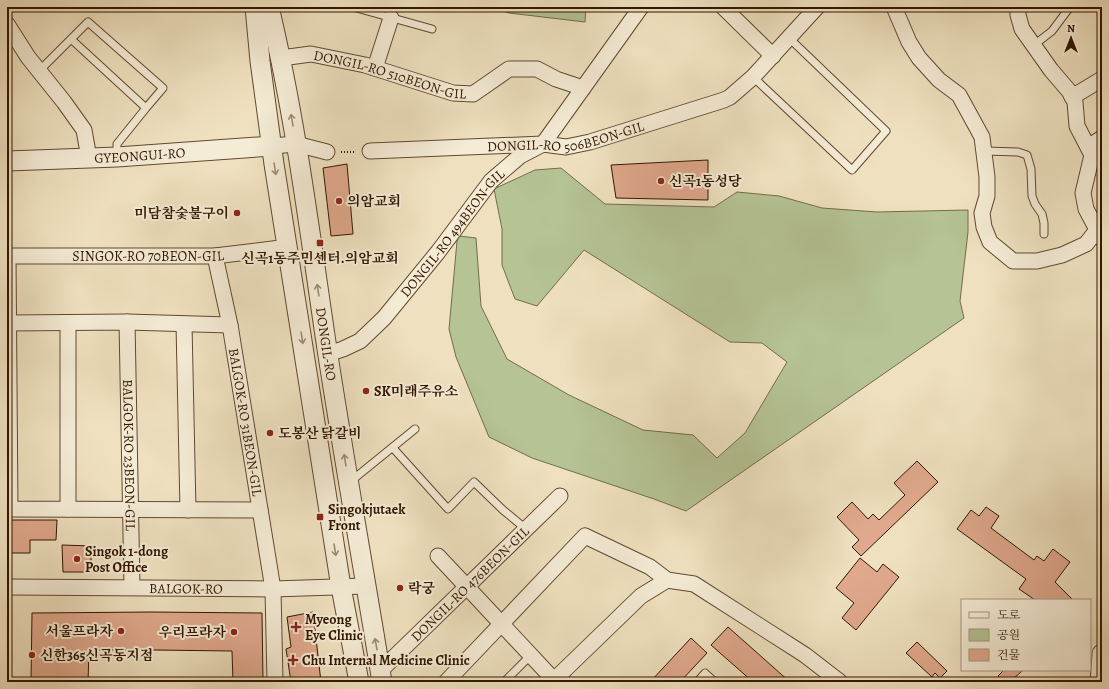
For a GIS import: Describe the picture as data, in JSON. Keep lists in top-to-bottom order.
{
  "streets": {
    "street": [
      "DONGIL-RO 510BEON-GIL",
      "DONGIL-RO 506BEON-GIL",
      "GYEONGUI-RO",
      "DONGIL-RO 494BEON-GIL",
      "SINGOK-RO 70BEON-GIL",
      "DONGIL-RO",
      "BALGOK-RO 31BEON-GIL",
      "BALGOK-RO 23BEON-GIL",
      "DONGIL-RO 476BEON-GIL",
      "BALGOK-RO"
    ]
  },
  "crossings": [
    ["DONGIL-RO 510BEON-GIL", "DONGIL-RO 494BEON-GIL"],
    ["DONGIL-RO 510BEON-GIL", "DONGIL-RO"],
    ["DONGIL-RO 506BEON-GIL", "DONGIL-RO 494BEON-GIL"],
    ["GYEONGUI-RO", "DONGIL-RO"],
    ["DONGIL-RO 494BEON-GIL", "DONGIL-RO"],
    ["SINGOK-RO 70BEON-GIL", "DONGIL-RO"],
    ["SINGOK-RO 70BEON-GIL", "BALGOK-RO 31BEON-GIL"],
    ["DONGIL-RO", "DONGIL-RO 476BEON-GIL"],
    ["DONGIL-RO", "BALGOK-RO"],
    ["BALGOK-RO 31BEON-GIL", "BALGOK-RO"],
    ["BALGOK-RO 23BEON-GIL", "BALGOK-RO"]
  ],
  "places": {
    "other": [
      "신곡1동성당",
      "의암교회",
      "미담참숯불구이",
      "SK미래주유소",
      "도봉산 닭갈비",
      "Singok 1-dong Post Office",
      "락궁",
      "서울프라자",
      "우리프라자",
      "신한365신곡동지점"
    ],
    "transit": ["신곡1동주민센터.의암교회", "Singokjutaek Front"],
    "health": ["Myeong Eye Clinic", "Chu Internal Medicine Clinic"]
  },
  "legend": ["도로", "공원", "건물"],
  "north": "top"
}
